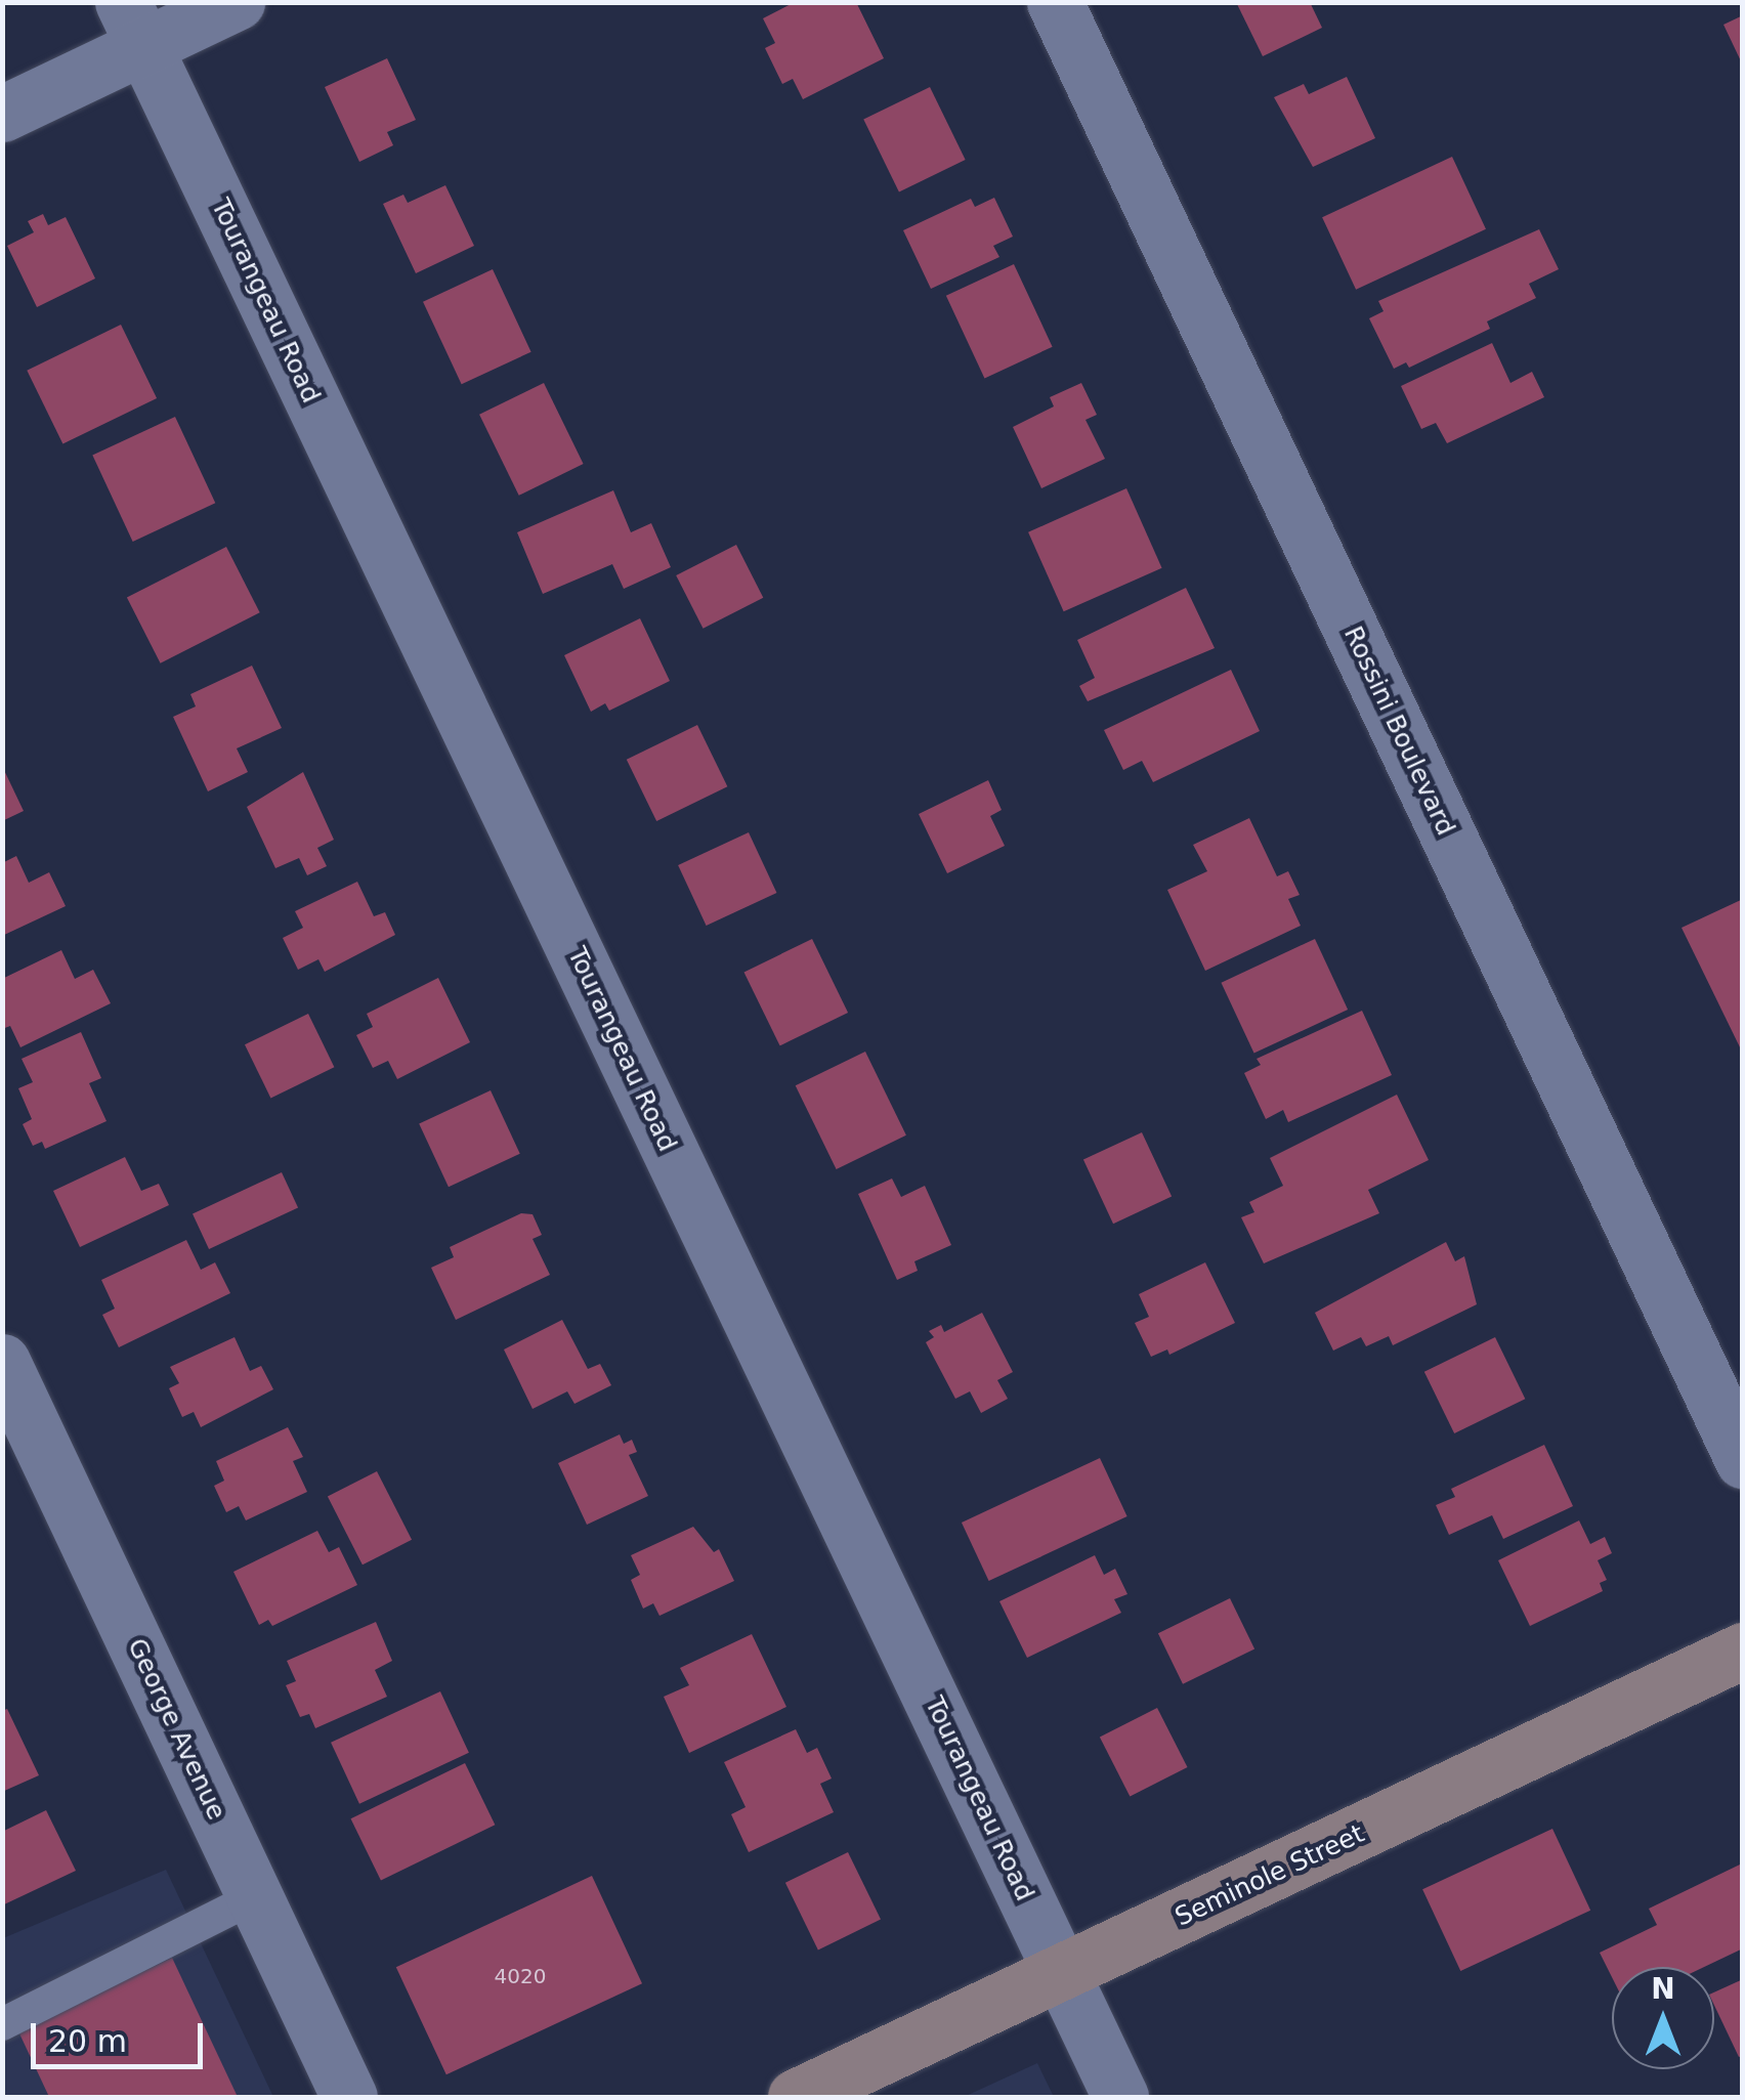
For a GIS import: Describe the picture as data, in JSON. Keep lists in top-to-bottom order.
{
  "streets": {
    "street": [
      "Tourangeau Road",
      "Rossini Boulevard",
      "George Avenue",
      "Seminole Street"
    ]
  },
  "crossings": [
    ["Tourangeau Road", "Seminole Street"]
  ],
  "house_numbers": ["4020"],
  "scale_bar": "20 m",
  "north": "top"
}
